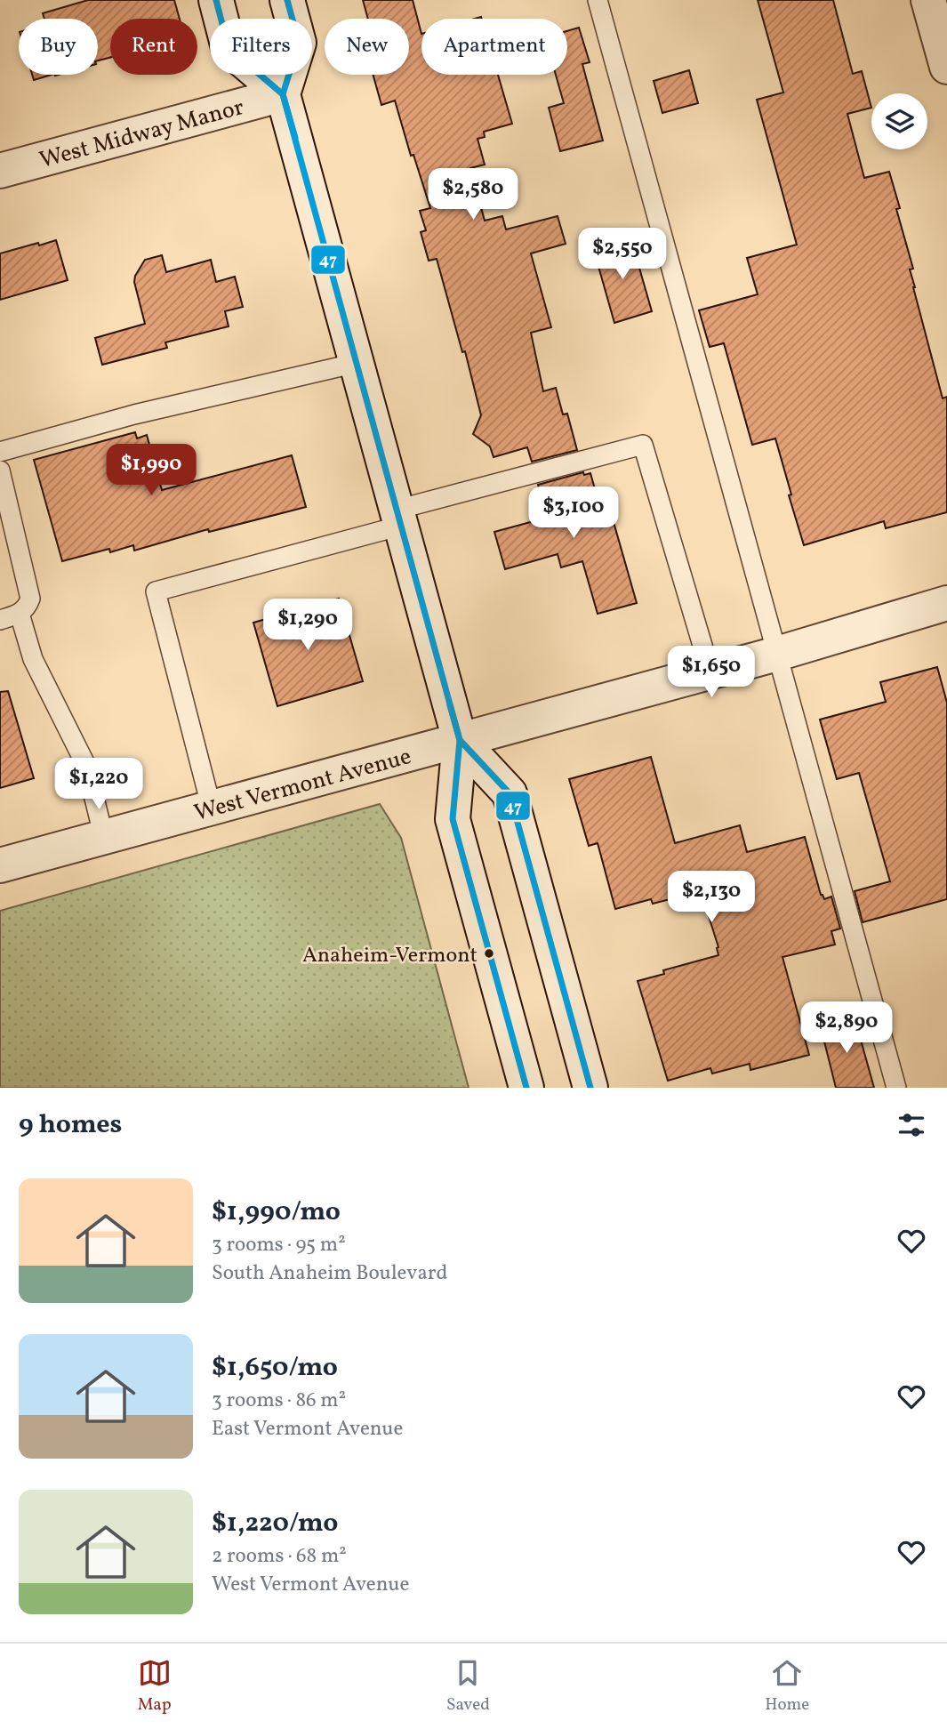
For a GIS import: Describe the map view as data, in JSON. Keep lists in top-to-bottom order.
{
  "streets": {
    "main road": ["West Midway Manor", "West Vermont Avenue"]
  },
  "places": ["Anaheim-Vermont"],
  "lines": ["transit line 47"],
  "page": {
    "chip": [
      "Buy",
      "Rent",
      "Filters",
      "New",
      "Apartment"
    ],
    "price": [
      "$2,580",
      "$2,550",
      "$1,990",
      "$3,100",
      "$1,290",
      "$1,650",
      "$1,220",
      "$2,130",
      "$2,890"
    ],
    "heading": "9 homes",
    "list": [
      {
        "name": "$1,990/mo",
        "note": "3 rooms · 95 m² · South Anaheim Boulevard"
      },
      {
        "name": "$1,650/mo",
        "note": "3 rooms · 86 m² · East Vermont Avenue"
      },
      {
        "name": "$1,220/mo",
        "note": "2 rooms · 68 m² · West Vermont Avenue"
      }
    ],
    "tabs": ["Map", "Saved", "Home"]
  }
}
